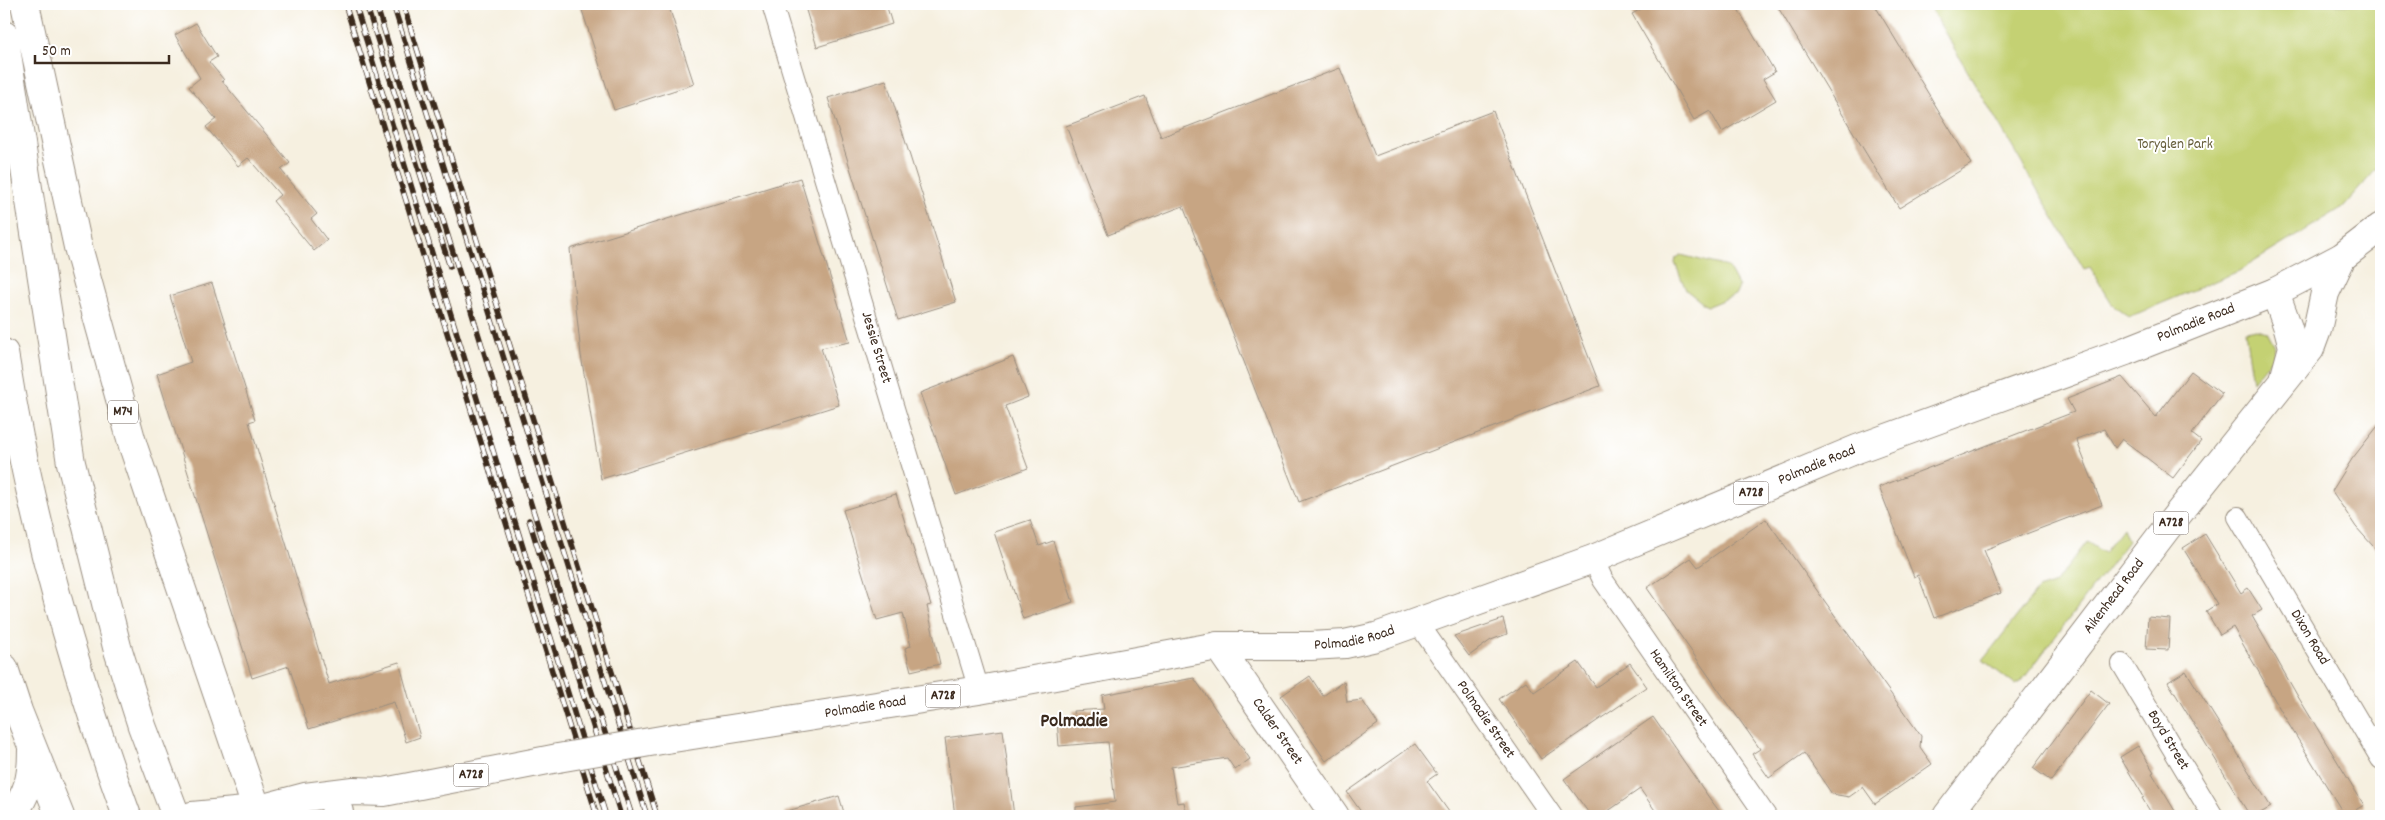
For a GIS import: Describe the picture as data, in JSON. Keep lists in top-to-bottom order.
{
  "streets": {
    "main road": [
      "Polmadie Road",
      "M74",
      "A728",
      "Aikenhead Road",
      "Calder Street"
    ],
    "street": [
      "Jessie Street",
      "Dixon Road",
      "Hamilton Street",
      "Polmadie Street",
      "Boyd Street"
    ]
  },
  "crossings": [
    ["Polmadie Road", "Jessie Street"],
    ["Polmadie Road", "M74"],
    ["Polmadie Road", "Aikenhead Road"],
    ["Polmadie Road", "Hamilton Street"],
    ["Polmadie Road", "Polmadie Street"],
    ["Polmadie Road", "Calder Street"]
  ],
  "districts": ["Polmadie"],
  "parks": ["Toryglen Park"],
  "scale_bar": "50 m"
}
